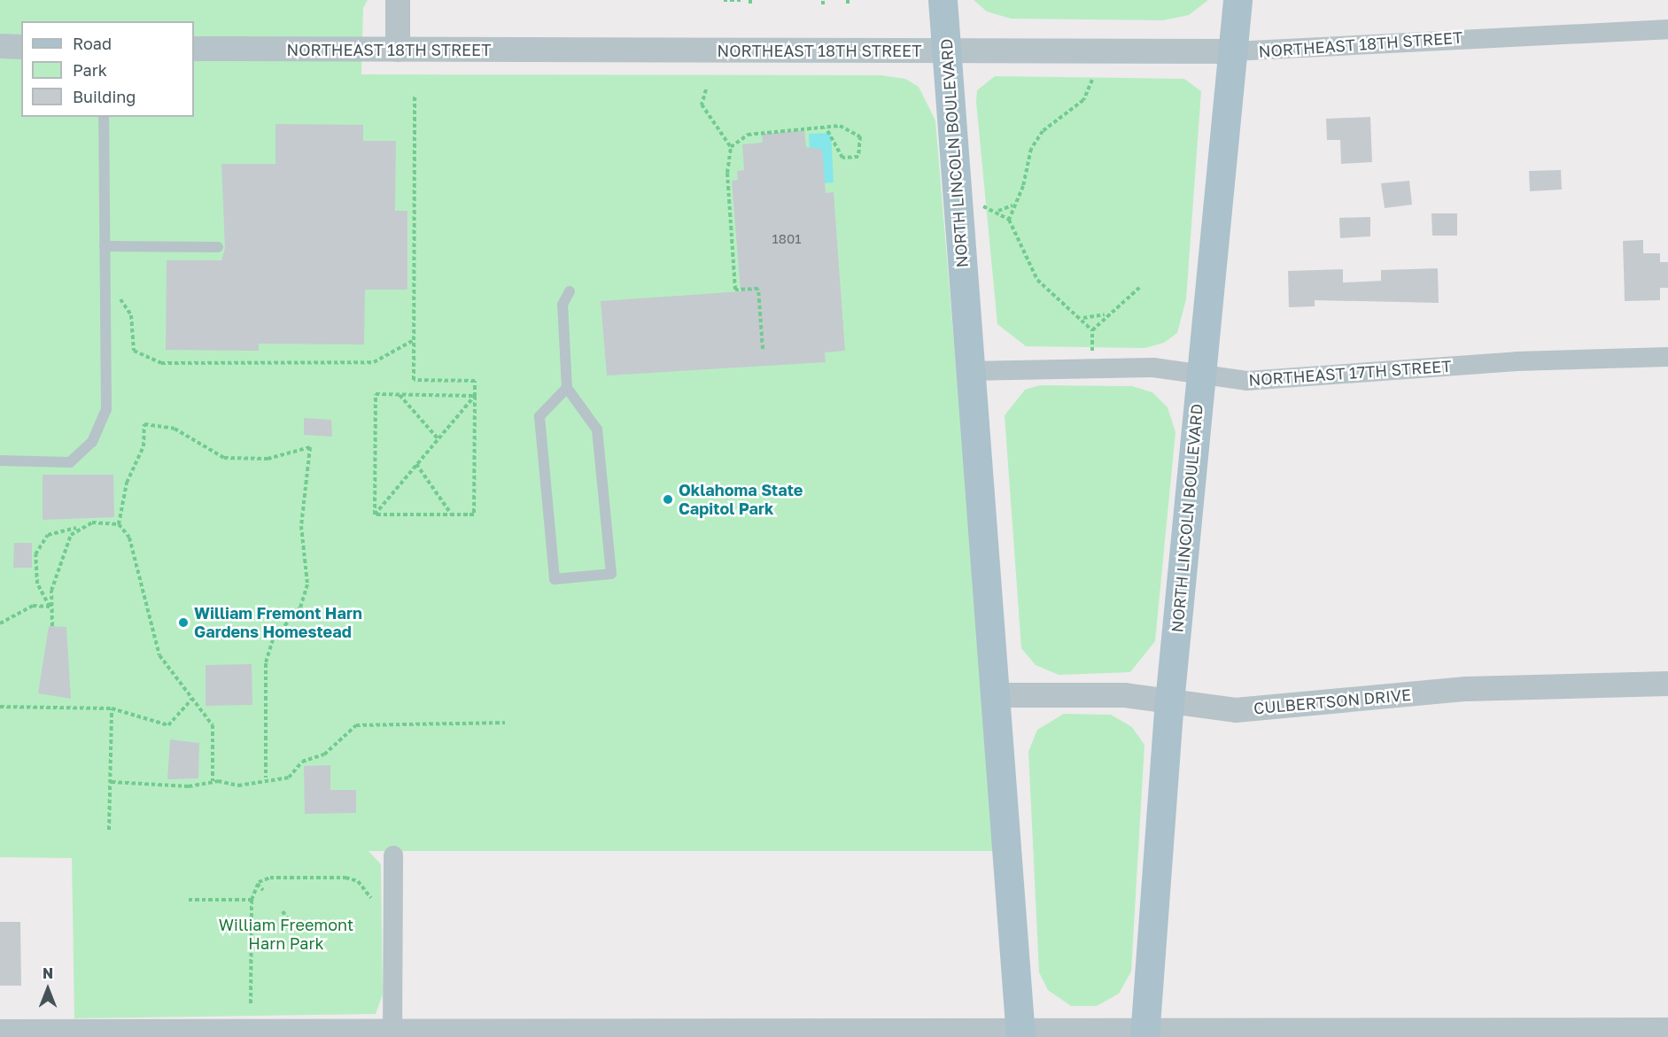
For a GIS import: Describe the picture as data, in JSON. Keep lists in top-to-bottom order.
{
  "streets": {
    "main road": ["NORTH LINCOLN BOULEVARD"],
    "street": ["NORTHEAST 18TH STREET", "NORTHEAST 17TH STREET", "CULBERTSON DRIVE"]
  },
  "crossings": [
    ["NORTHEAST 18TH STREET", "NORTH LINCOLN BOULEVARD"],
    ["NORTH LINCOLN BOULEVARD", "NORTHEAST 17TH STREET"],
    ["NORTH LINCOLN BOULEVARD", "CULBERTSON DRIVE"]
  ],
  "parks": ["William Freemont Harn Park"],
  "places": ["Oklahoma State Capitol Park", "William Fremont Harn Gardens Homestead"],
  "house_numbers": ["1801"],
  "legend": ["Road", "Park", "Building"],
  "north": "top"
}
